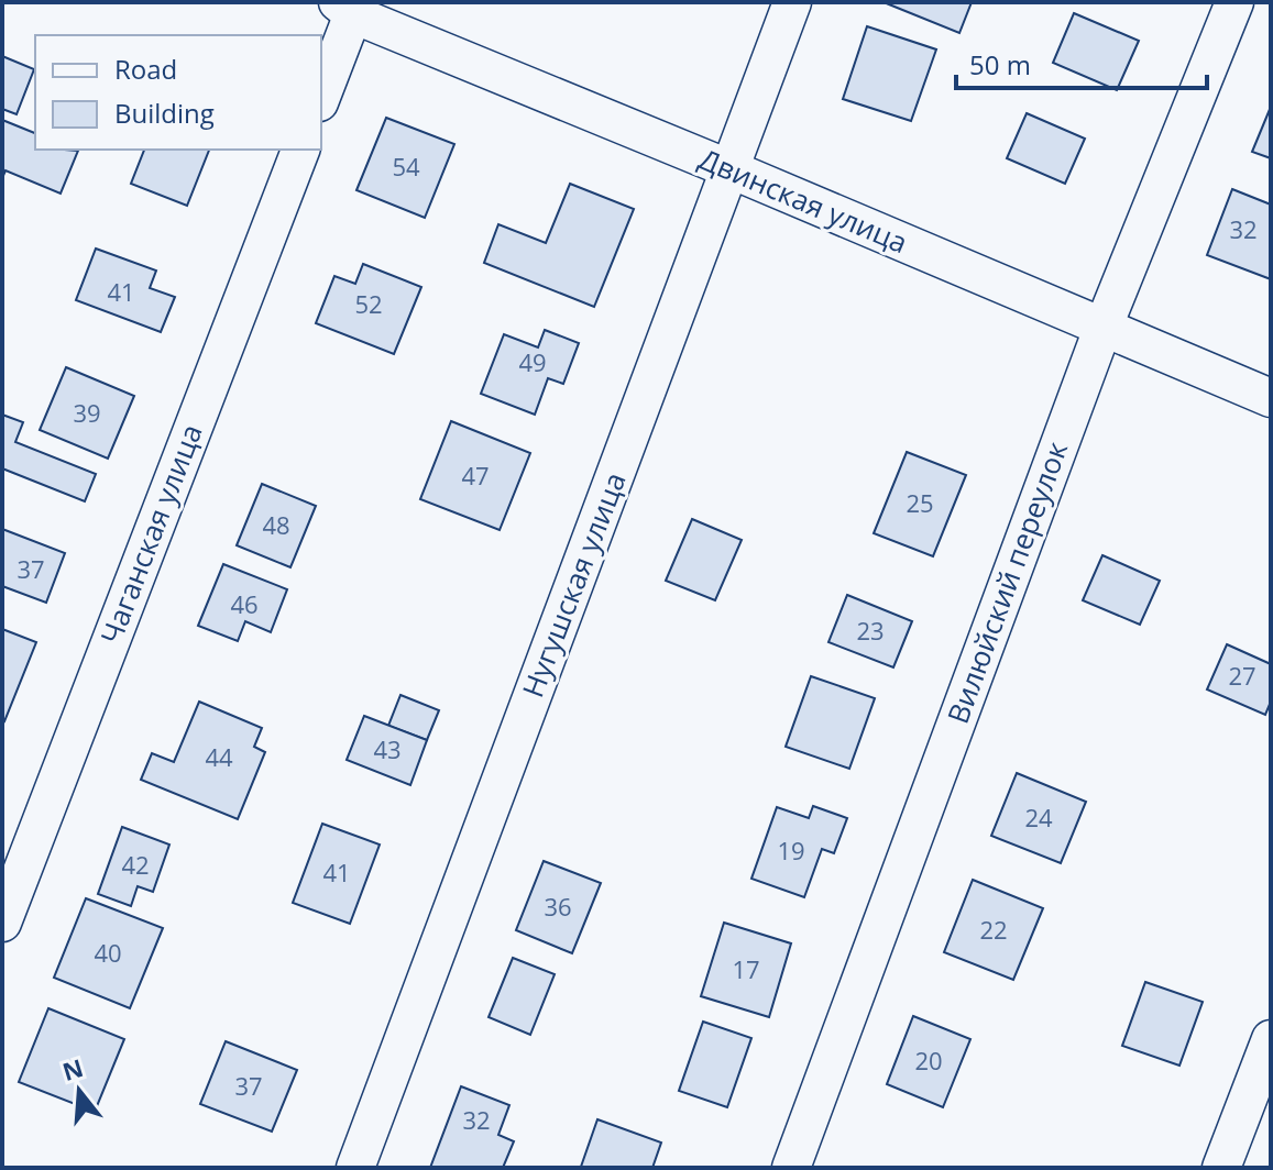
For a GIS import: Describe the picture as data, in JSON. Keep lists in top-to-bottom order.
{
  "streets": {
    "street": [
      "Двинская улица",
      "Чаганская улица",
      "Вилюйский переулок",
      "Нугушская улица"
    ]
  },
  "crossings": [
    ["Двинская улица", "Вилюйский переулок"],
    ["Двинская улица", "Нугушская улица"]
  ],
  "house_numbers": [
    "54",
    "32",
    "41",
    "52",
    "49",
    "39",
    "47",
    "25",
    "48",
    "37",
    "46",
    "23",
    "27",
    "43",
    "44",
    "24",
    "19",
    "42",
    "41",
    "36",
    "22",
    "40",
    "17",
    "20",
    "37",
    "32"
  ],
  "legend": ["Road", "Building"],
  "scale_bar": "50 m",
  "north": "top"
}
